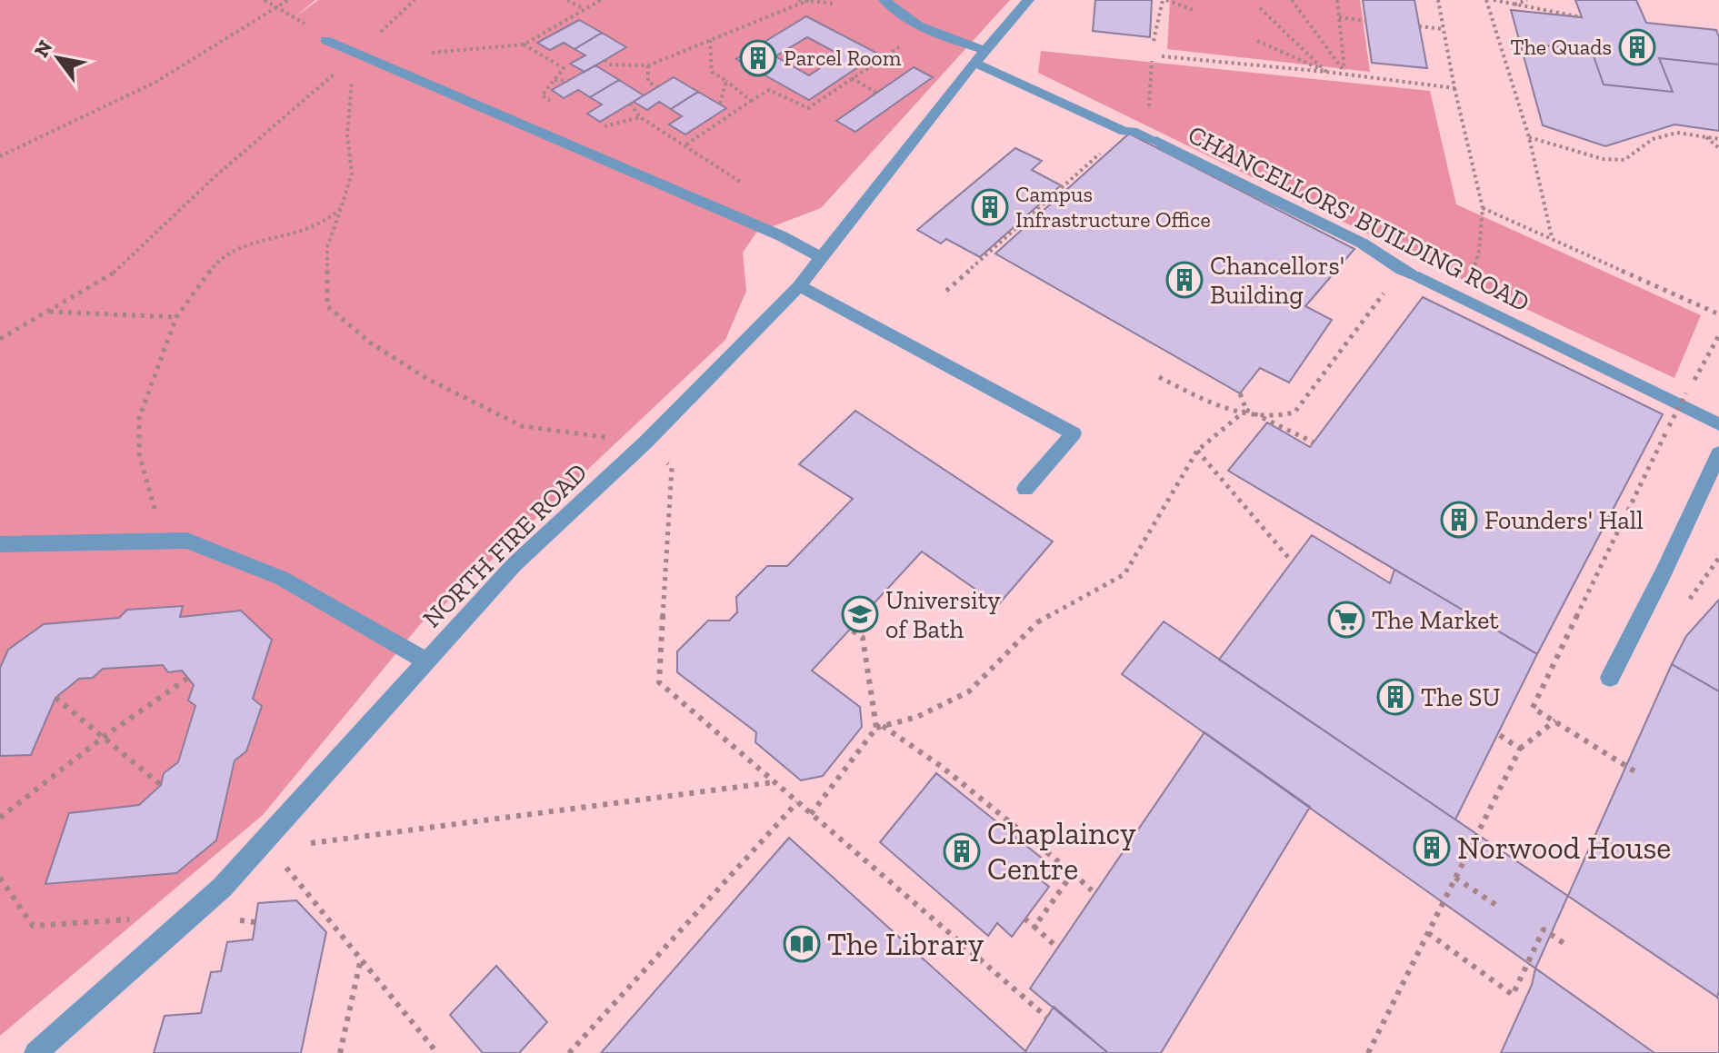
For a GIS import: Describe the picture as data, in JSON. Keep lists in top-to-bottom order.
{
  "streets": {
    "street": ["CHANCELLORS' BUILDING ROAD", "NORTH FIRE ROAD"]
  },
  "crossings": [
    ["CHANCELLORS' BUILDING ROAD", "NORTH FIRE ROAD"]
  ],
  "places": {
    "building": [
      "The Quads",
      "Parcel Room",
      "Campus Infrastructure Office",
      "Chancellors' Building",
      "Founders' Hall",
      "The SU",
      "Norwood House",
      "Chaplaincy Centre"
    ],
    "school or university": ["University of Bath"],
    "supermarket": ["The Market"],
    "library": ["The Library"]
  },
  "north": "top left"
}
